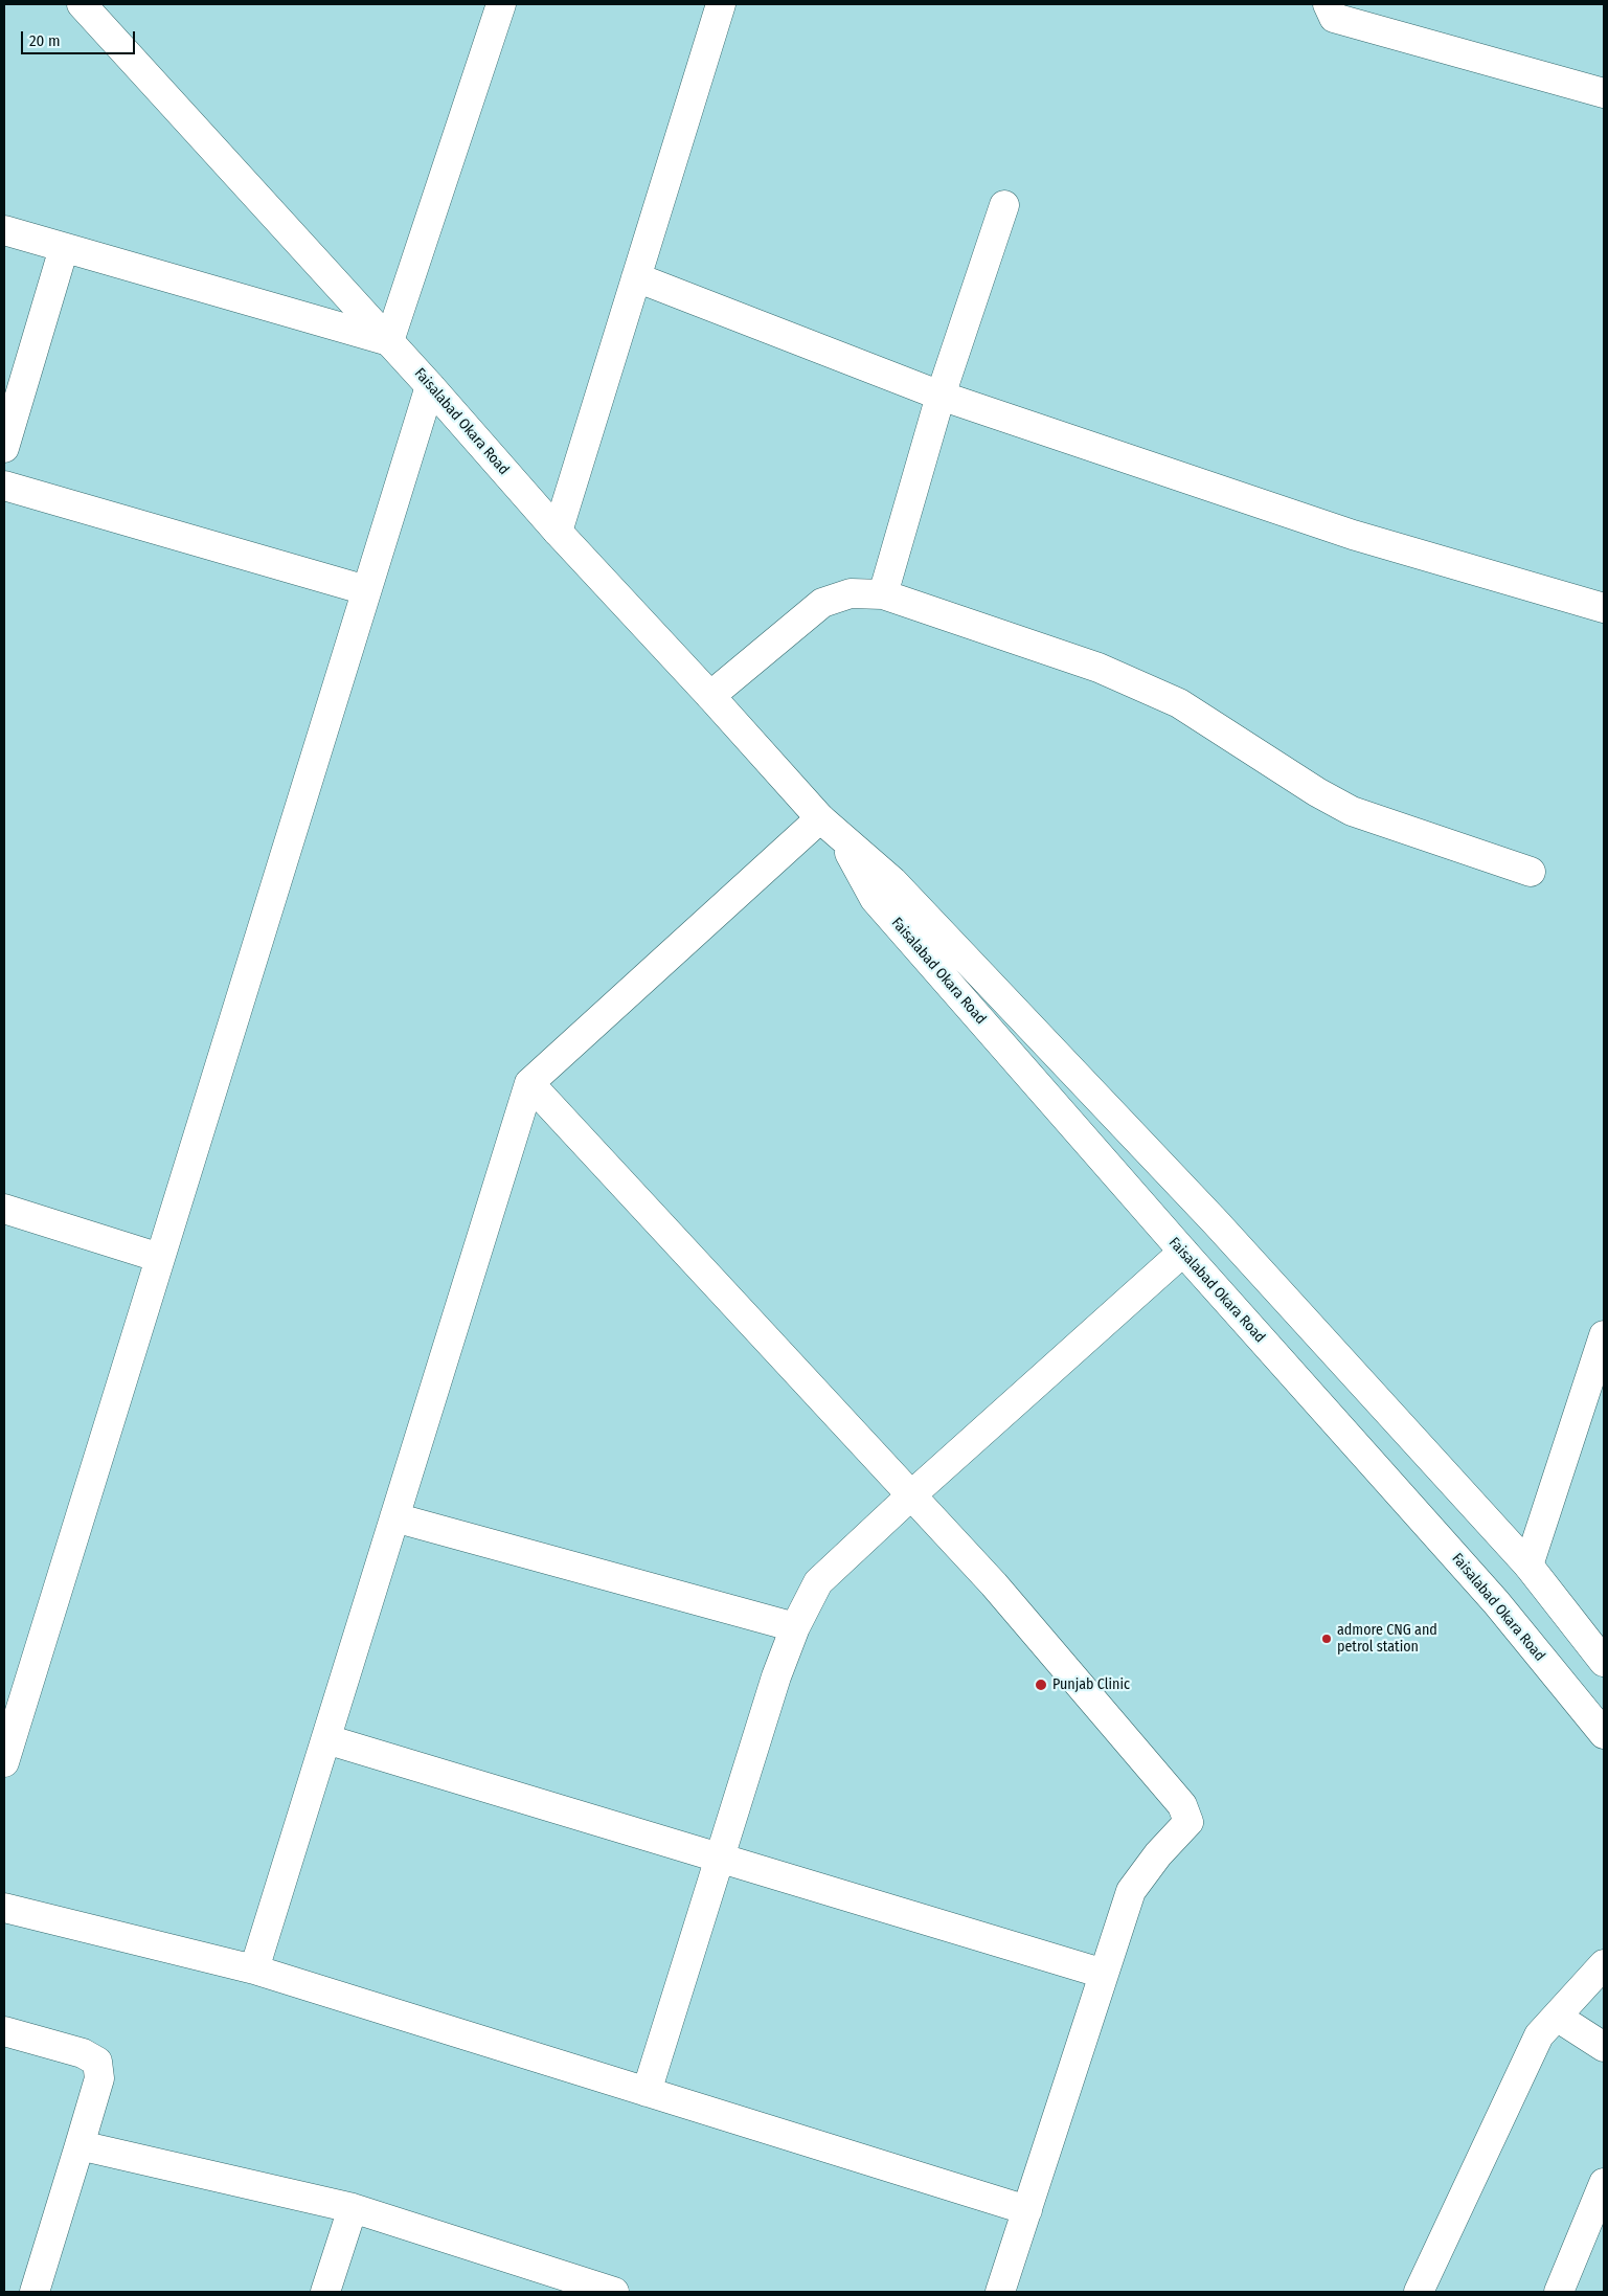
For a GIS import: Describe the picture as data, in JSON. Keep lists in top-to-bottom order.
{
  "streets": {
    "street": ["Faisalabad Okara Road"]
  },
  "places": ["admore CNG and petrol station", "Punjab Clinic"],
  "scale_bar": "20 m"
}
